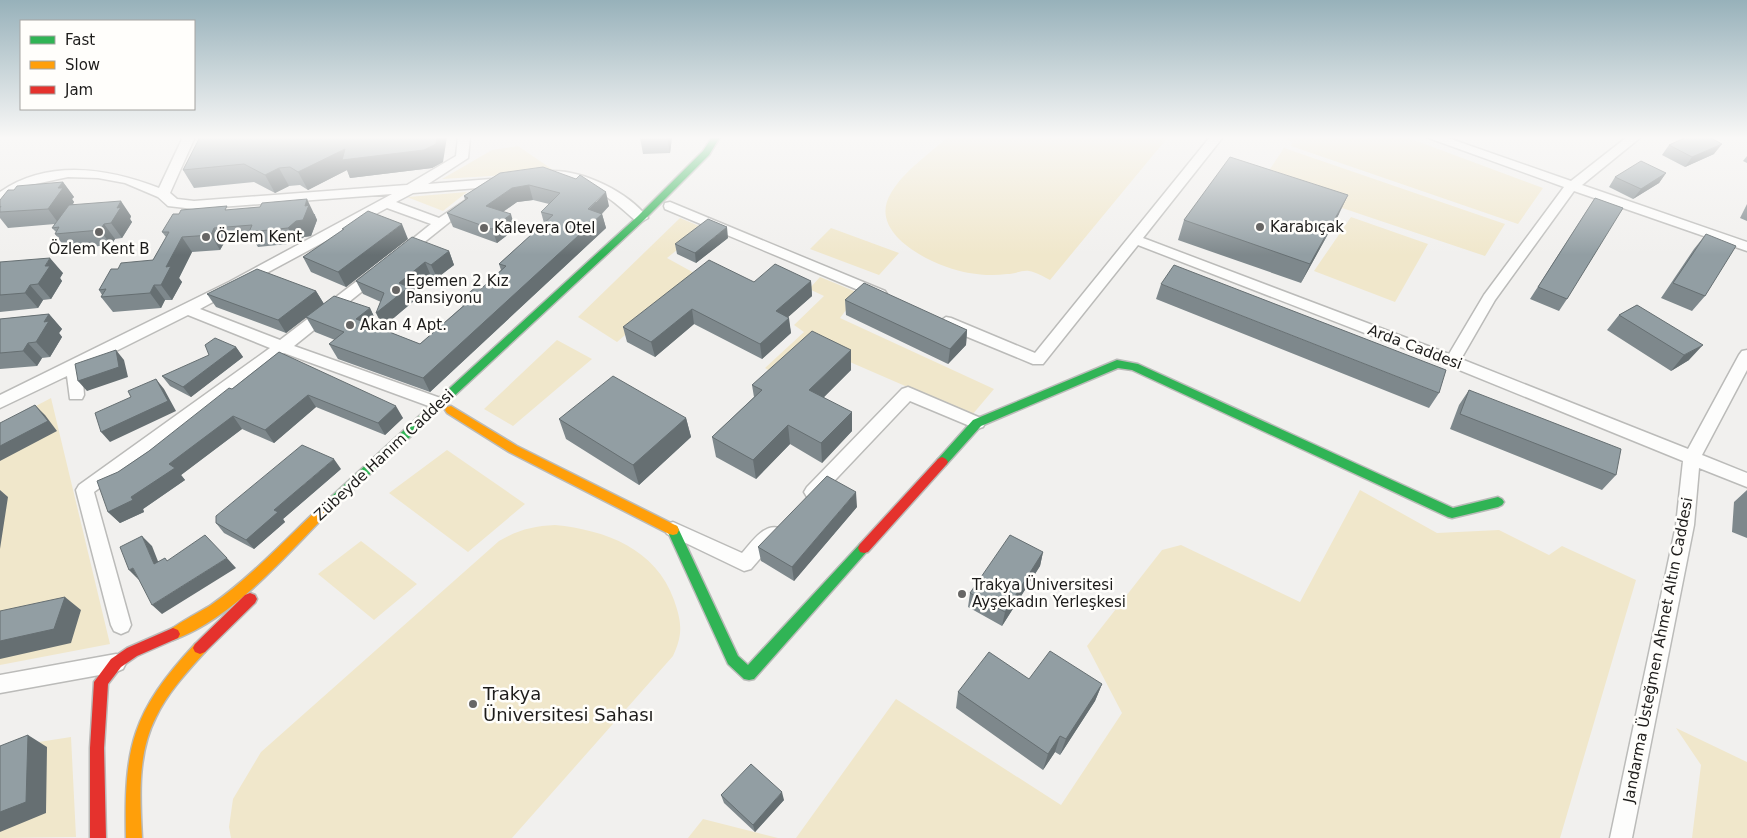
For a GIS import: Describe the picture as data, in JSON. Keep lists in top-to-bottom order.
{
  "streets": {
    "main road": ["Zübeyde Hanım Caddesi"],
    "street": ["Arda Caddesi", "Jandarma Üsteğmen Ahmet Altın Caddesi"]
  },
  "crossings": [
    ["Arda Caddesi", "Jandarma Üsteğmen Ahmet Altın Caddesi"]
  ],
  "places": [
    "Karabıçak",
    "Kalevera Otel",
    "Özlem Kent B",
    "Özlem Kent",
    "Egemen 2 Kız Pansiyonu",
    "Akan 4 Apt.",
    "Trakya Üniversitesi Ayşekadın Yerleşkesi",
    "Trakya Üniversitesi Sahası"
  ],
  "legend": ["Fast", "Slow", "Jam"]
}
